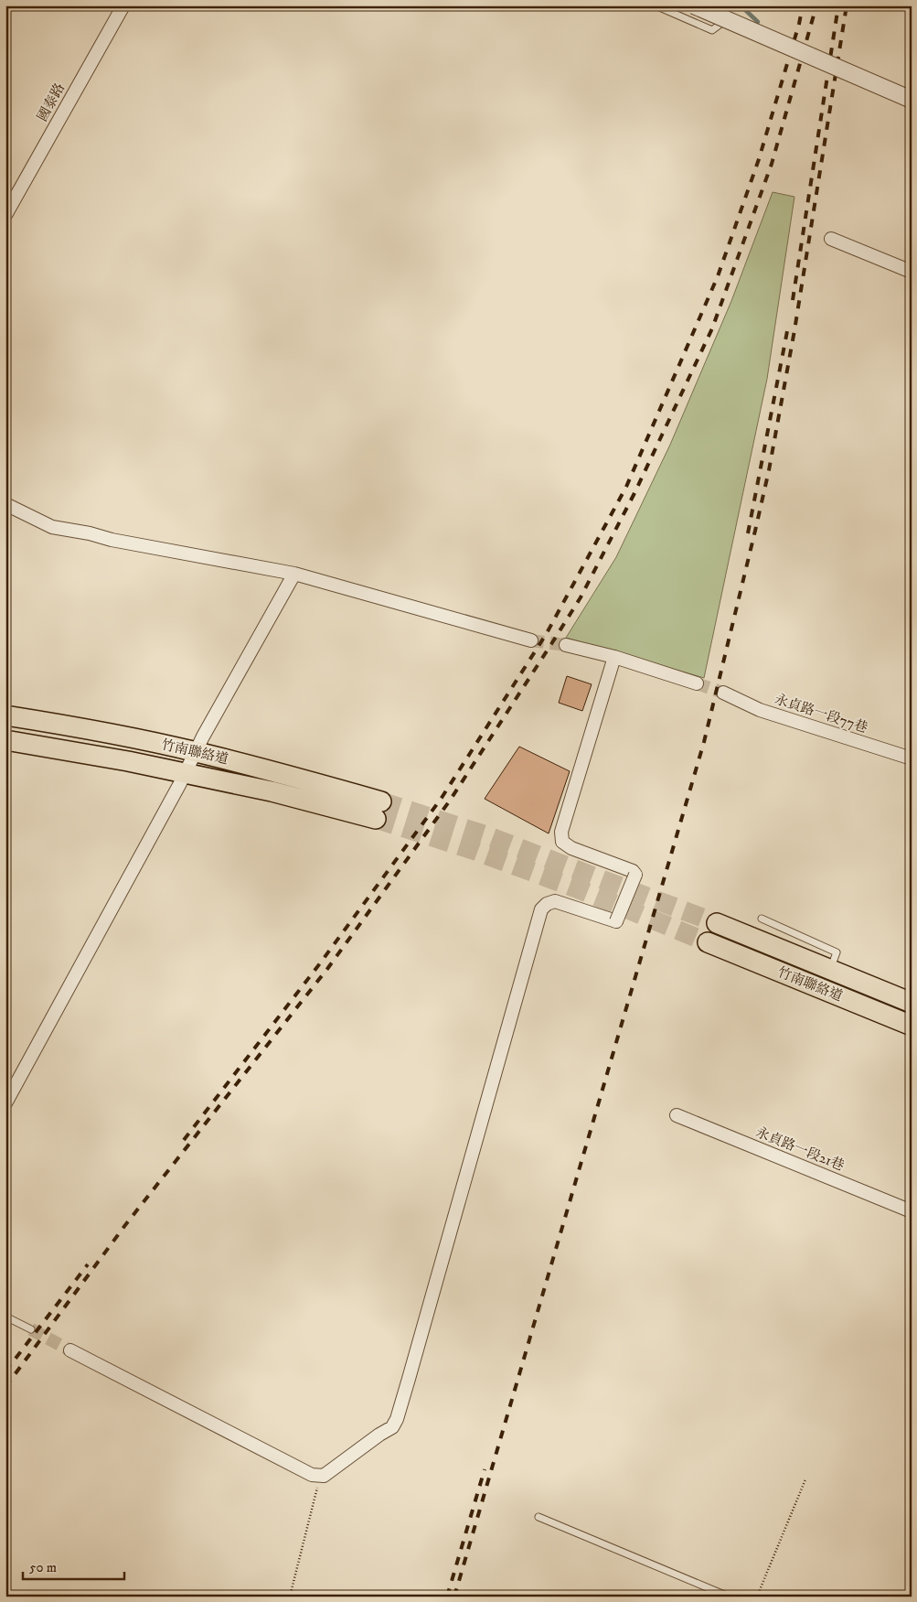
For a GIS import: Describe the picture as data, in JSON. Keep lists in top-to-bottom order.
{
  "streets": {
    "main road": ["竹南聯絡道"],
    "street": ["國泰路", "永貞路一段77巷", "永貞路一段21巷"]
  },
  "scale_bar": "50 m"
}
